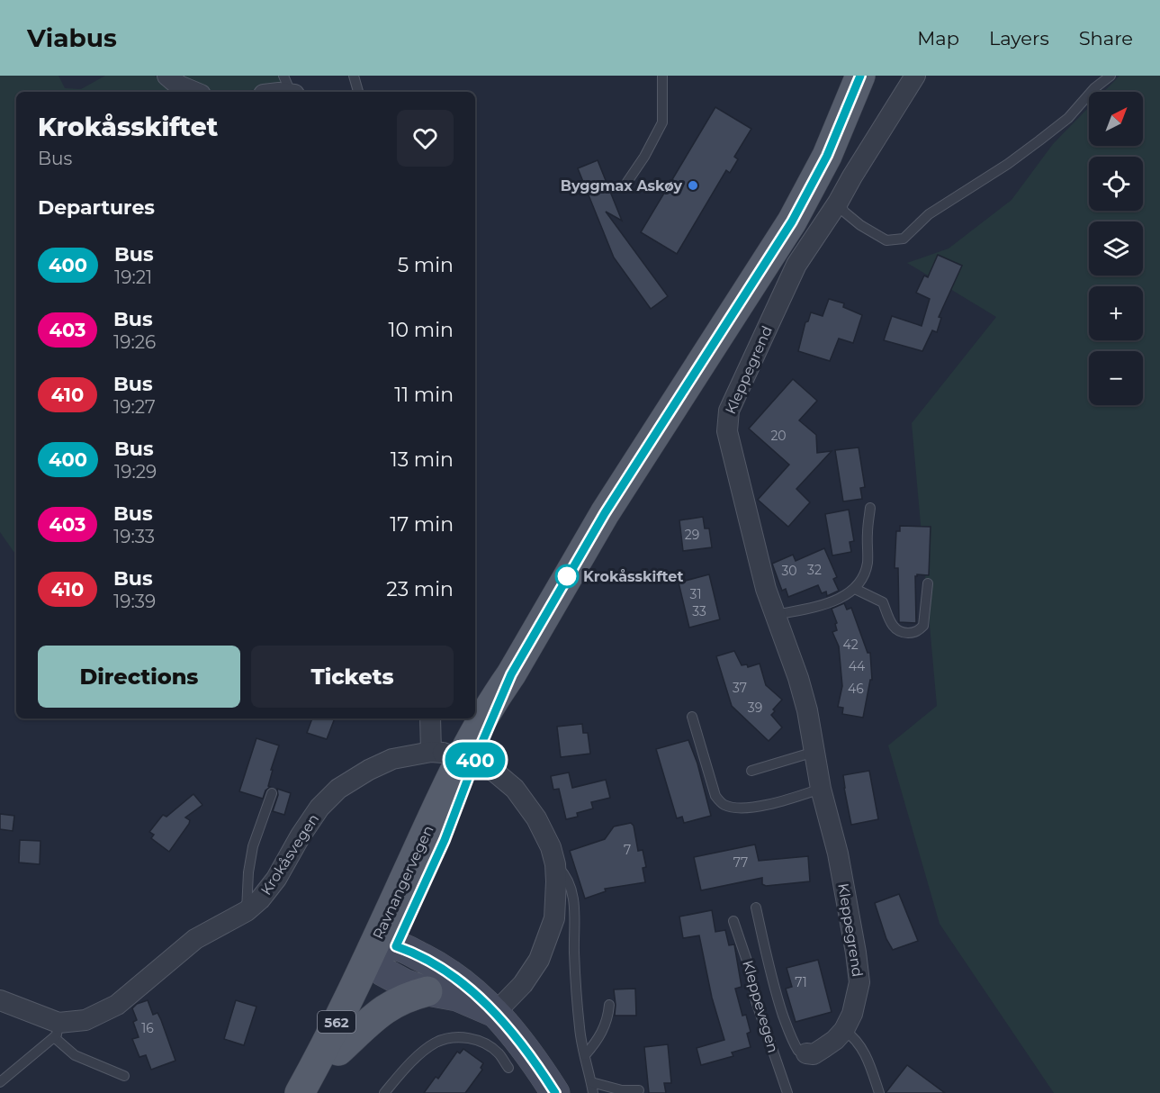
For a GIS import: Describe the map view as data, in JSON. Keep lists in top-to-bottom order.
{
  "streets": {
    "main road": ["Ravnangervegen", "562"],
    "street": ["Kleppegrend", "Krokåsvegen"],
    "lane": ["Kleppevegen"]
  },
  "places": ["Byggmax Askøy", "Krokåsskiftet"],
  "lines": ["bus line 400"],
  "house_numbers": [
    "20",
    "29",
    "32",
    "30",
    "31",
    "33",
    "42",
    "44",
    "37",
    "46",
    "39",
    "7",
    "77",
    "71",
    "16"
  ],
  "north": "top right",
  "page": {
    "header": "Viabus",
    "nav": ["Map", "Layers", "Share"],
    "on_map": "400",
    "map_buttons": ["+", "−"],
    "heading": [
      ["Krokåsskiftet", "Bus"],
      "Departures"
    ],
    "list": [
      {
        "mark": "400",
        "name": "Bus",
        "note": "19:21",
        "value": "5 min"
      },
      {
        "mark": "403",
        "name": "Bus",
        "note": "19:26",
        "value": "10 min"
      },
      {
        "mark": "410",
        "name": "Bus",
        "note": "19:27",
        "value": "11 min"
      },
      {
        "mark": "400",
        "name": "Bus",
        "note": "19:29",
        "value": "13 min"
      },
      {
        "mark": "403",
        "name": "Bus",
        "note": "19:33",
        "value": "17 min"
      },
      {
        "mark": "410",
        "name": "Bus",
        "note": "19:39",
        "value": "23 min"
      }
    ],
    "buttons": ["Directions", "Tickets"]
  }
}
